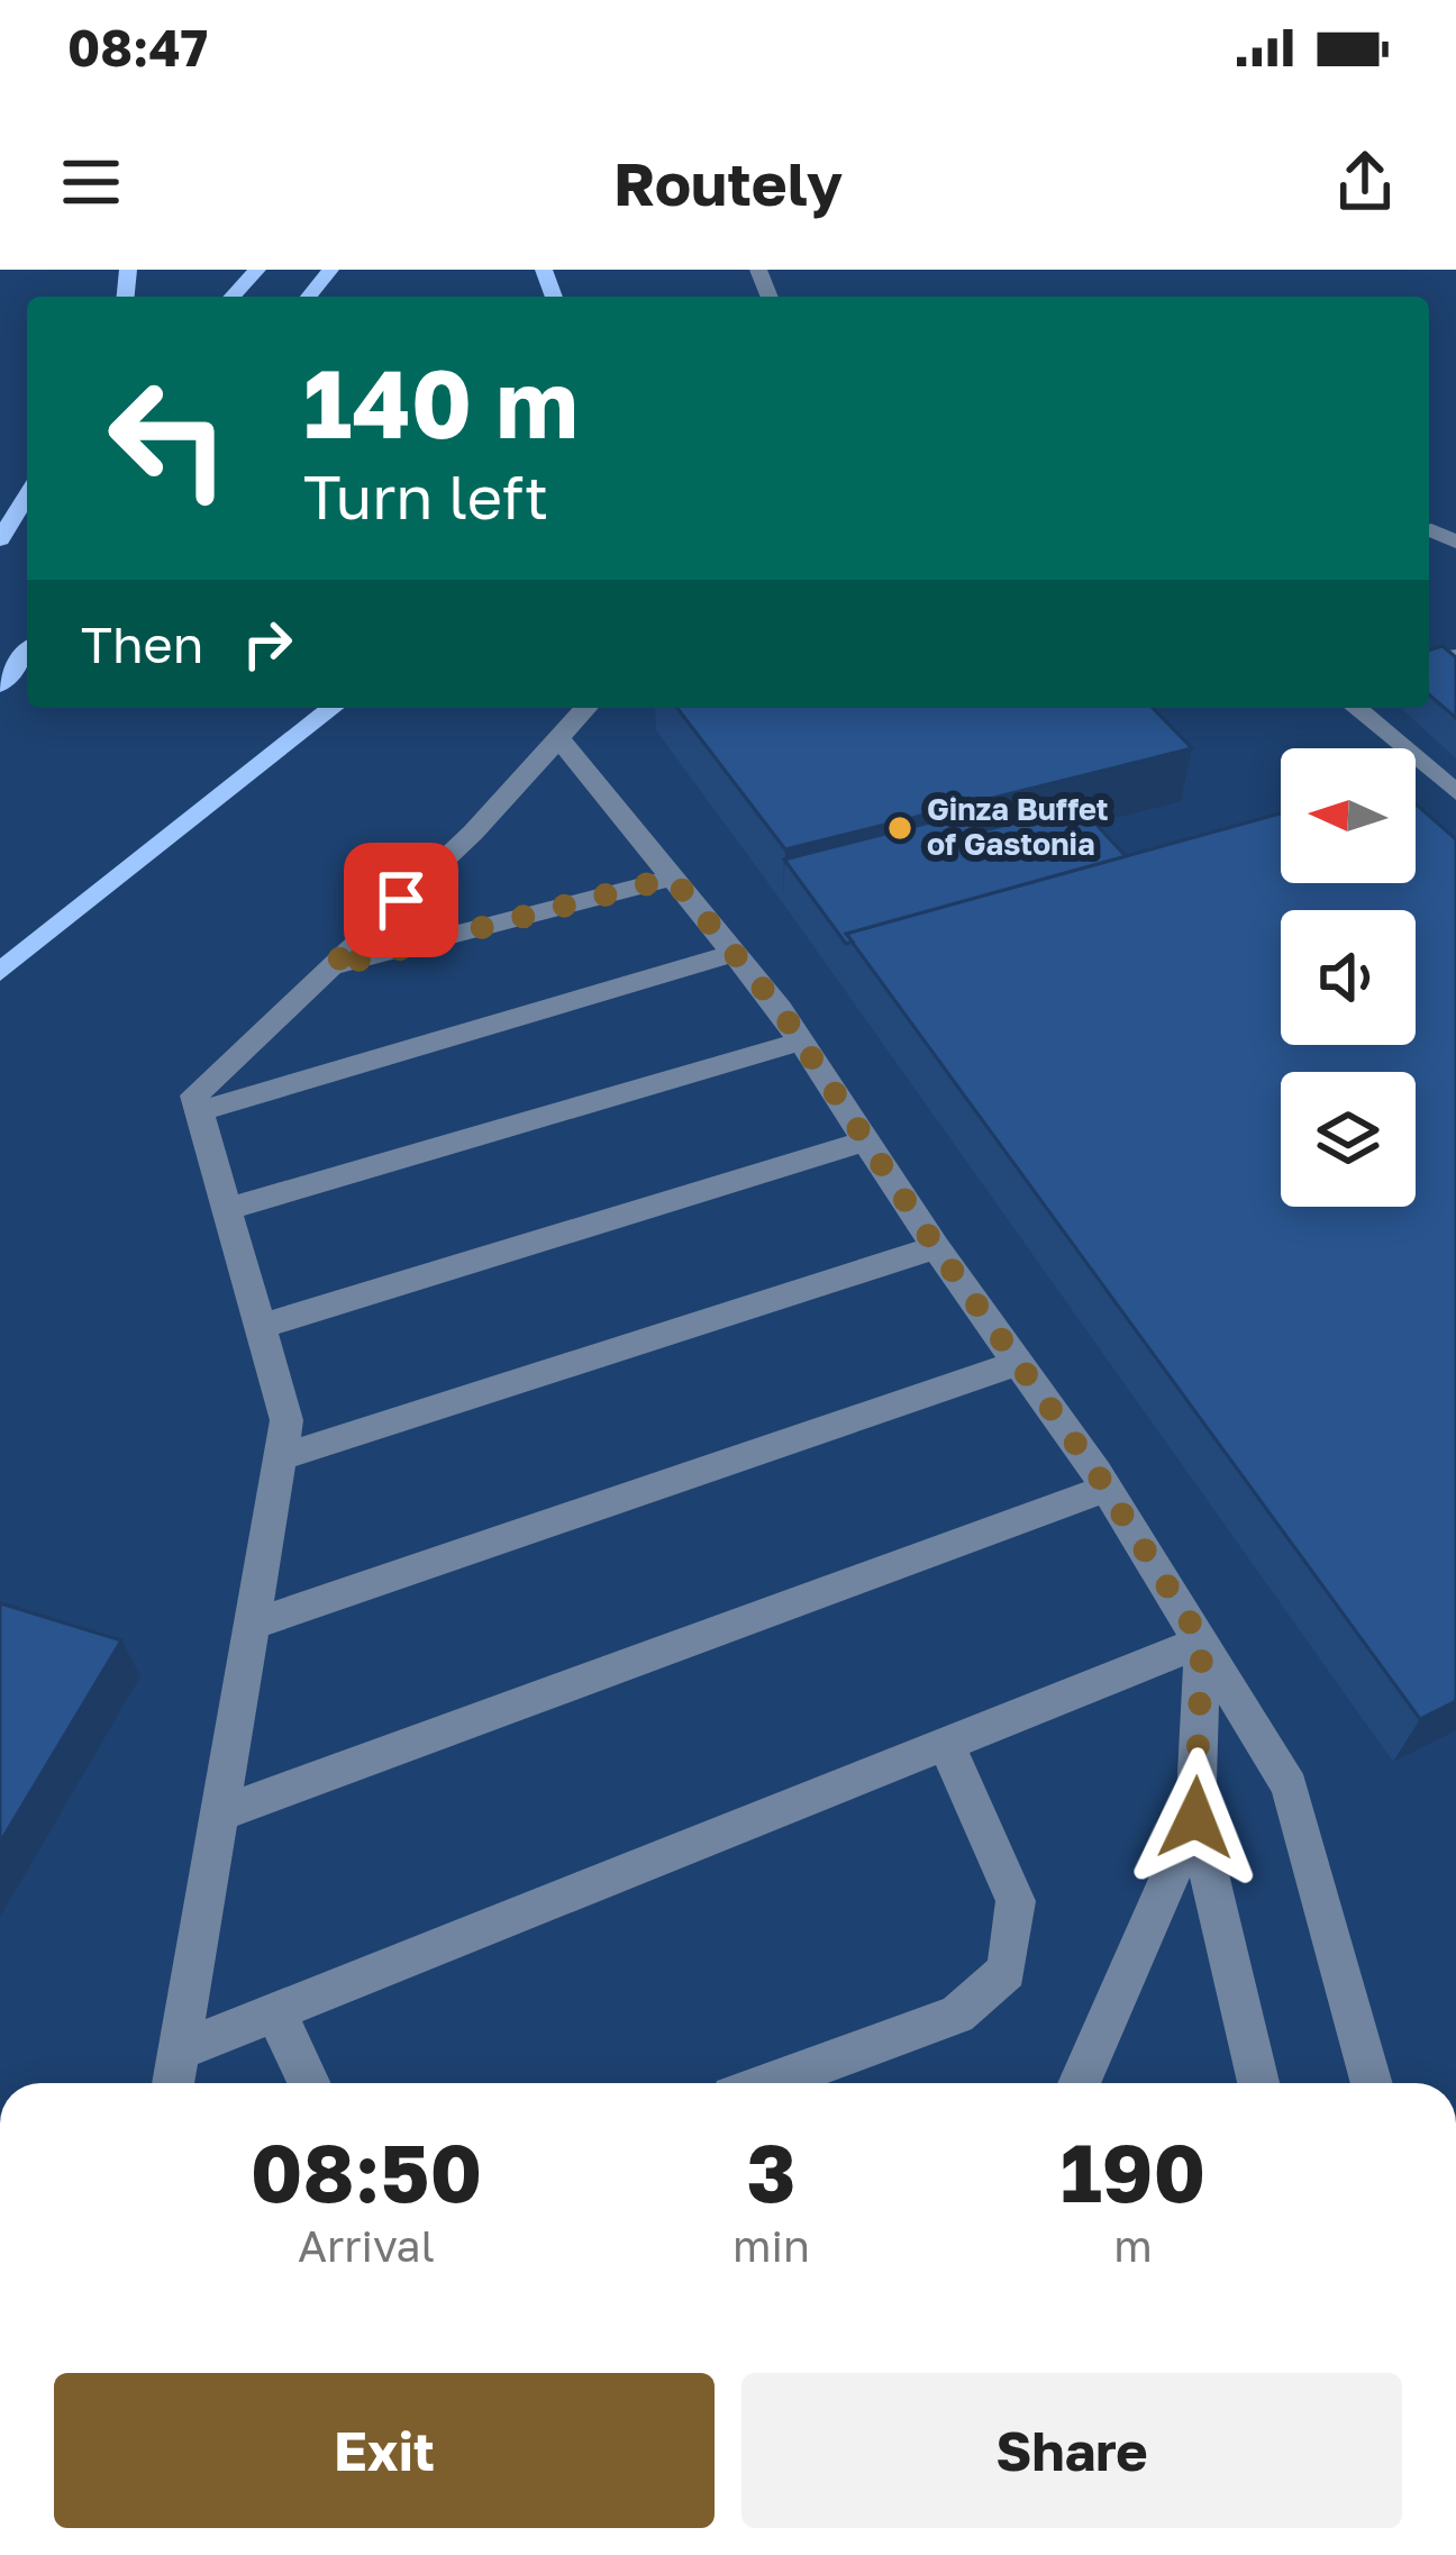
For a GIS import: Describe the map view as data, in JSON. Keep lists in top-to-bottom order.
{
  "places": ["Ginza Buffet of Gastonia"],
  "north": "left",
  "page": {
    "status": "08:47",
    "header": "Routely",
    "turn": ["140 m", "Turn left"],
    "then": "Then",
    "eta": [
      "08:50",
      "Arrival",
      "3",
      "min",
      "190",
      "m"
    ],
    "buttons": ["Exit", "Share"]
  }
}
